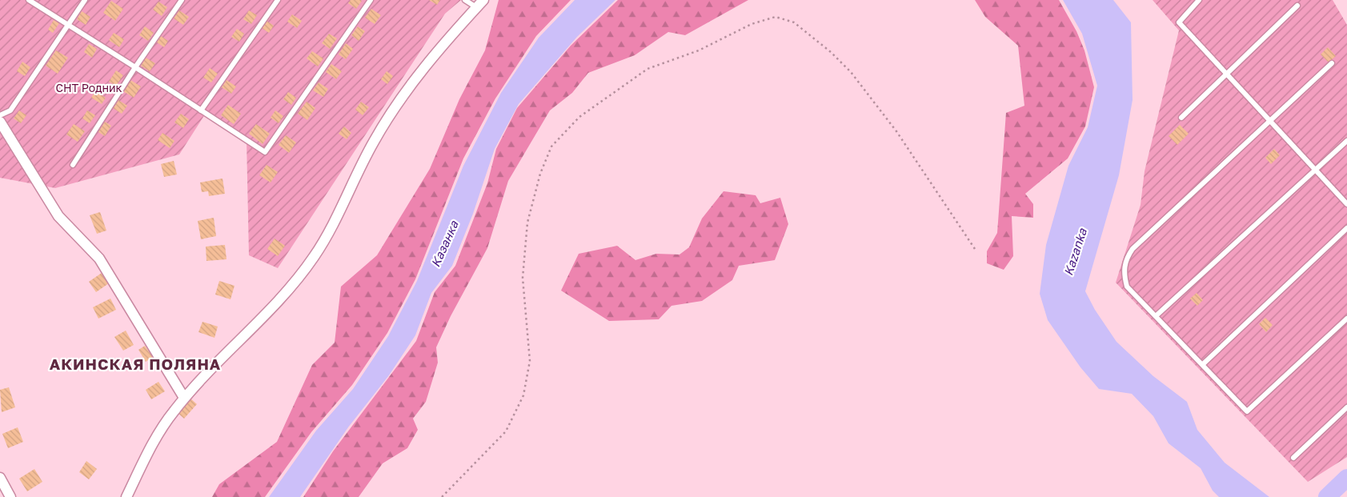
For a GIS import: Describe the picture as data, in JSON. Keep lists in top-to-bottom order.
{
  "districts": ["АКИНСКАЯ ПОЛЯНА"],
  "water": ["Казанка", "Kazanka"],
  "parks": ["СНТ Родник"]
}
